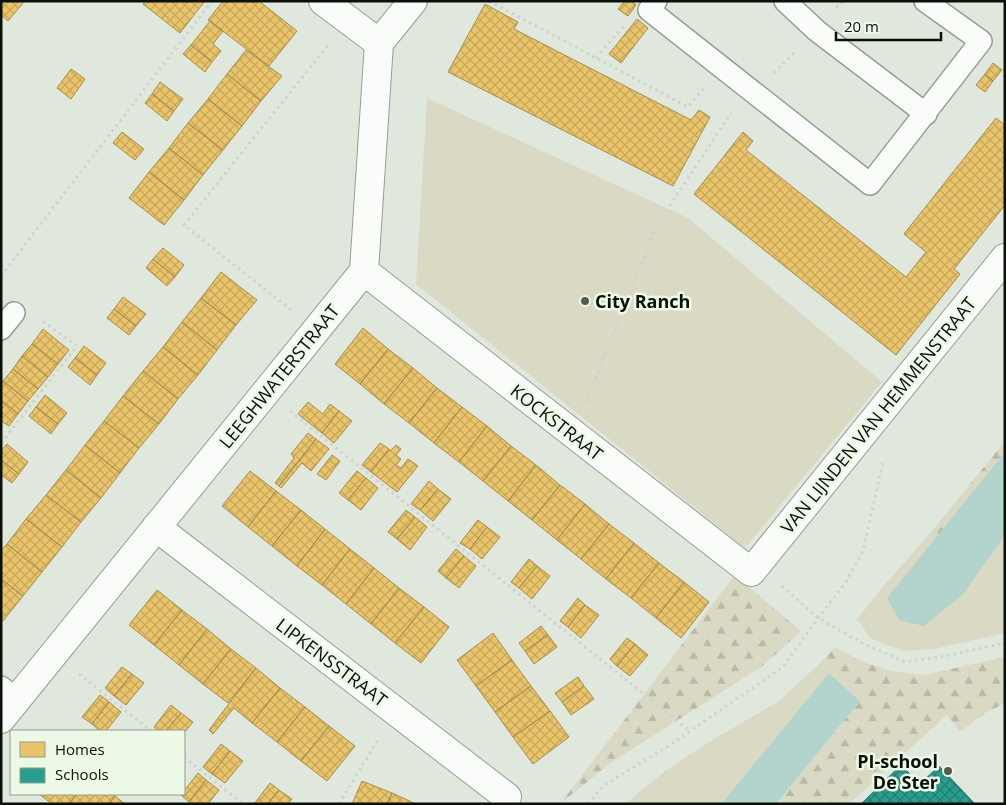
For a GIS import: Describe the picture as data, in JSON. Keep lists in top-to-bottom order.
{
  "streets": {
    "street": [
      "LEEGHWATERSTRAAT",
      "VAN LIJNDEN VAN HEMMENSTRAAT",
      "KOCKSTRAAT",
      "LIPKENSSTRAAT"
    ]
  },
  "crossings": [
    ["LEEGHWATERSTRAAT", "KOCKSTRAAT"],
    ["LEEGHWATERSTRAAT", "LIPKENSSTRAAT"],
    ["VAN LIJNDEN VAN HEMMENSTRAAT", "KOCKSTRAAT"]
  ],
  "places": ["City Ranch", "PI-school De Ster"],
  "legend": ["Homes", "Schools"],
  "scale_bar": "20 m"
}
